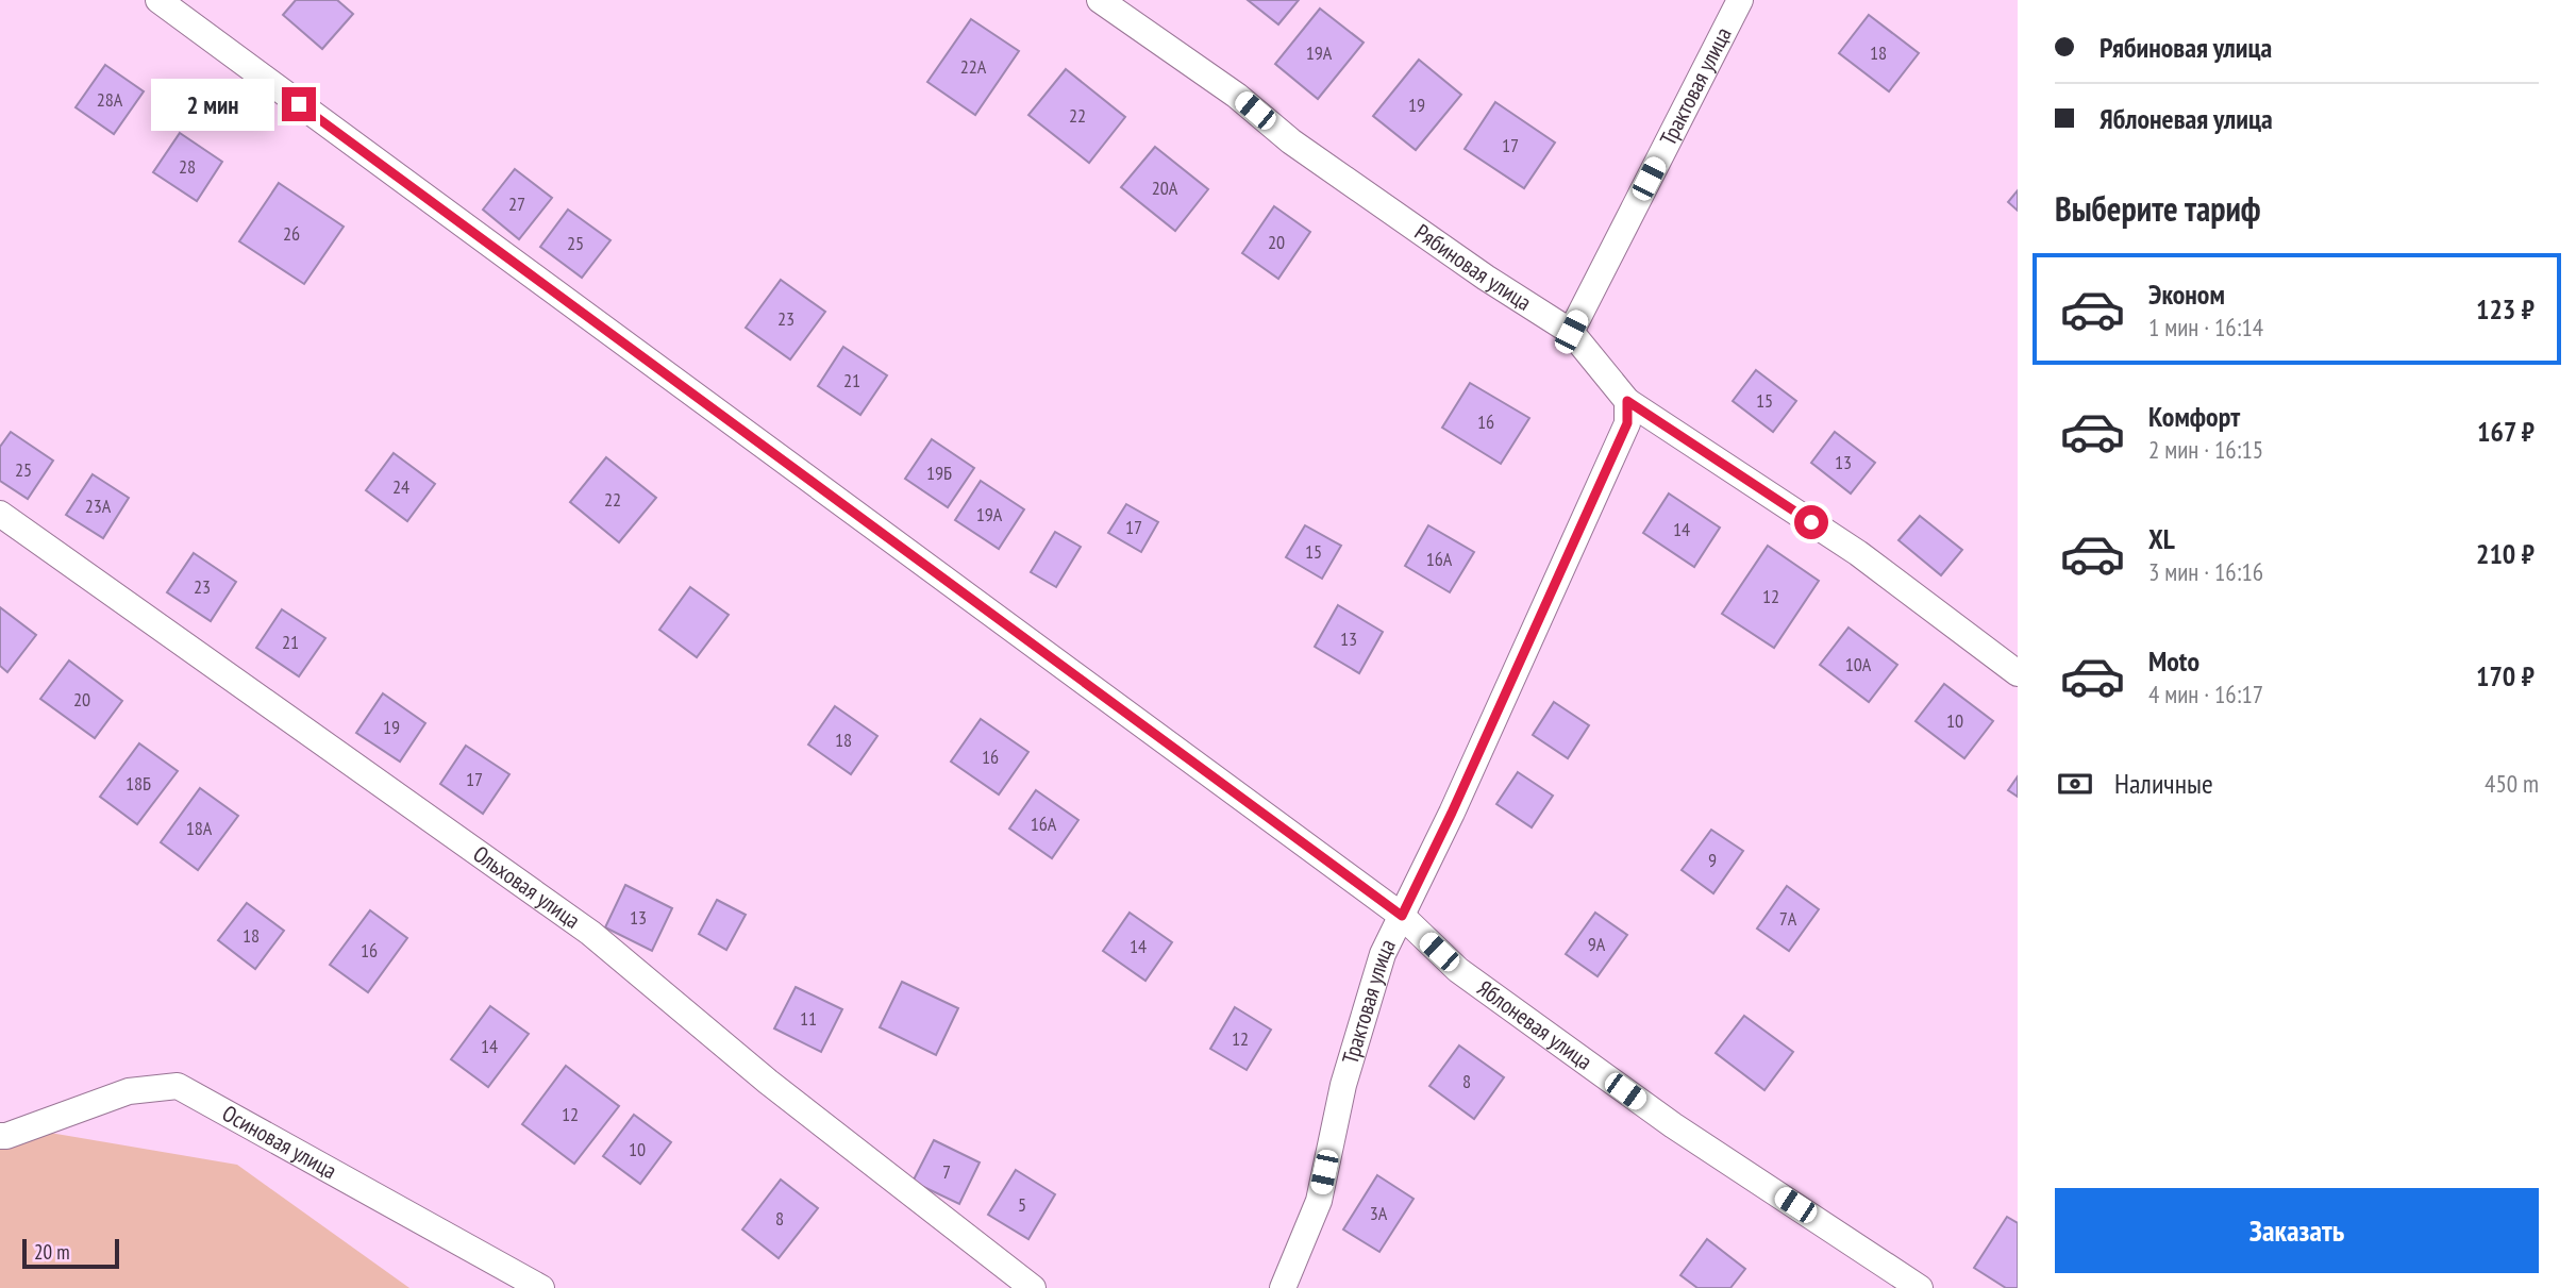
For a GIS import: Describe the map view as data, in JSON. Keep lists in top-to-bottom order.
{
  "streets": {
    "street": [
      "Трактовая улица",
      "Рябиновая улица",
      "Ольховая улица",
      "Яблоневая улица",
      "Осиновая улица"
    ]
  },
  "crossings": [
    ["Трактовая улица", "Рябиновая улица"],
    ["Трактовая улица", "Яблоневая улица"]
  ],
  "house_numbers": [
    "19А",
    "18",
    "22А",
    "28А",
    "19",
    "22",
    "17",
    "28",
    "20А",
    "27",
    "26",
    "20",
    "25",
    "23",
    "21",
    "15",
    "16",
    "13",
    "25",
    "19Б",
    "24",
    "22",
    "23А",
    "19А",
    "17",
    "14",
    "15",
    "16А",
    "23",
    "12",
    "13",
    "21",
    "10А",
    "20",
    "10",
    "19",
    "18",
    "16",
    "17",
    "18Б",
    "16А",
    "18А",
    "9",
    "13",
    "7А",
    "18",
    "9А",
    "14",
    "16",
    "11",
    "12",
    "14",
    "8",
    "12",
    "10",
    "7",
    "5",
    "3А",
    "8"
  ],
  "scale_bar": "20 m",
  "page": {
    "banner": ["Рябиновая улица", "Яблоневая улица"],
    "bubble": "2 мин",
    "heading": "Выберите тариф",
    "list": [
      {
        "name": "Эконом",
        "note": "1 мин · 16:14",
        "value": "123 ₽"
      },
      {
        "name": "Комфорт",
        "note": "2 мин · 16:15",
        "value": "167 ₽"
      },
      {
        "name": "XL",
        "note": "3 мин · 16:16",
        "value": "210 ₽"
      },
      {
        "name": "Moto",
        "note": "4 мин · 16:17",
        "value": "170 ₽"
      }
    ],
    "pay": ["Наличные", "450 m"],
    "buttons": "Заказать",
    "scale": "20 m"
  }
}
